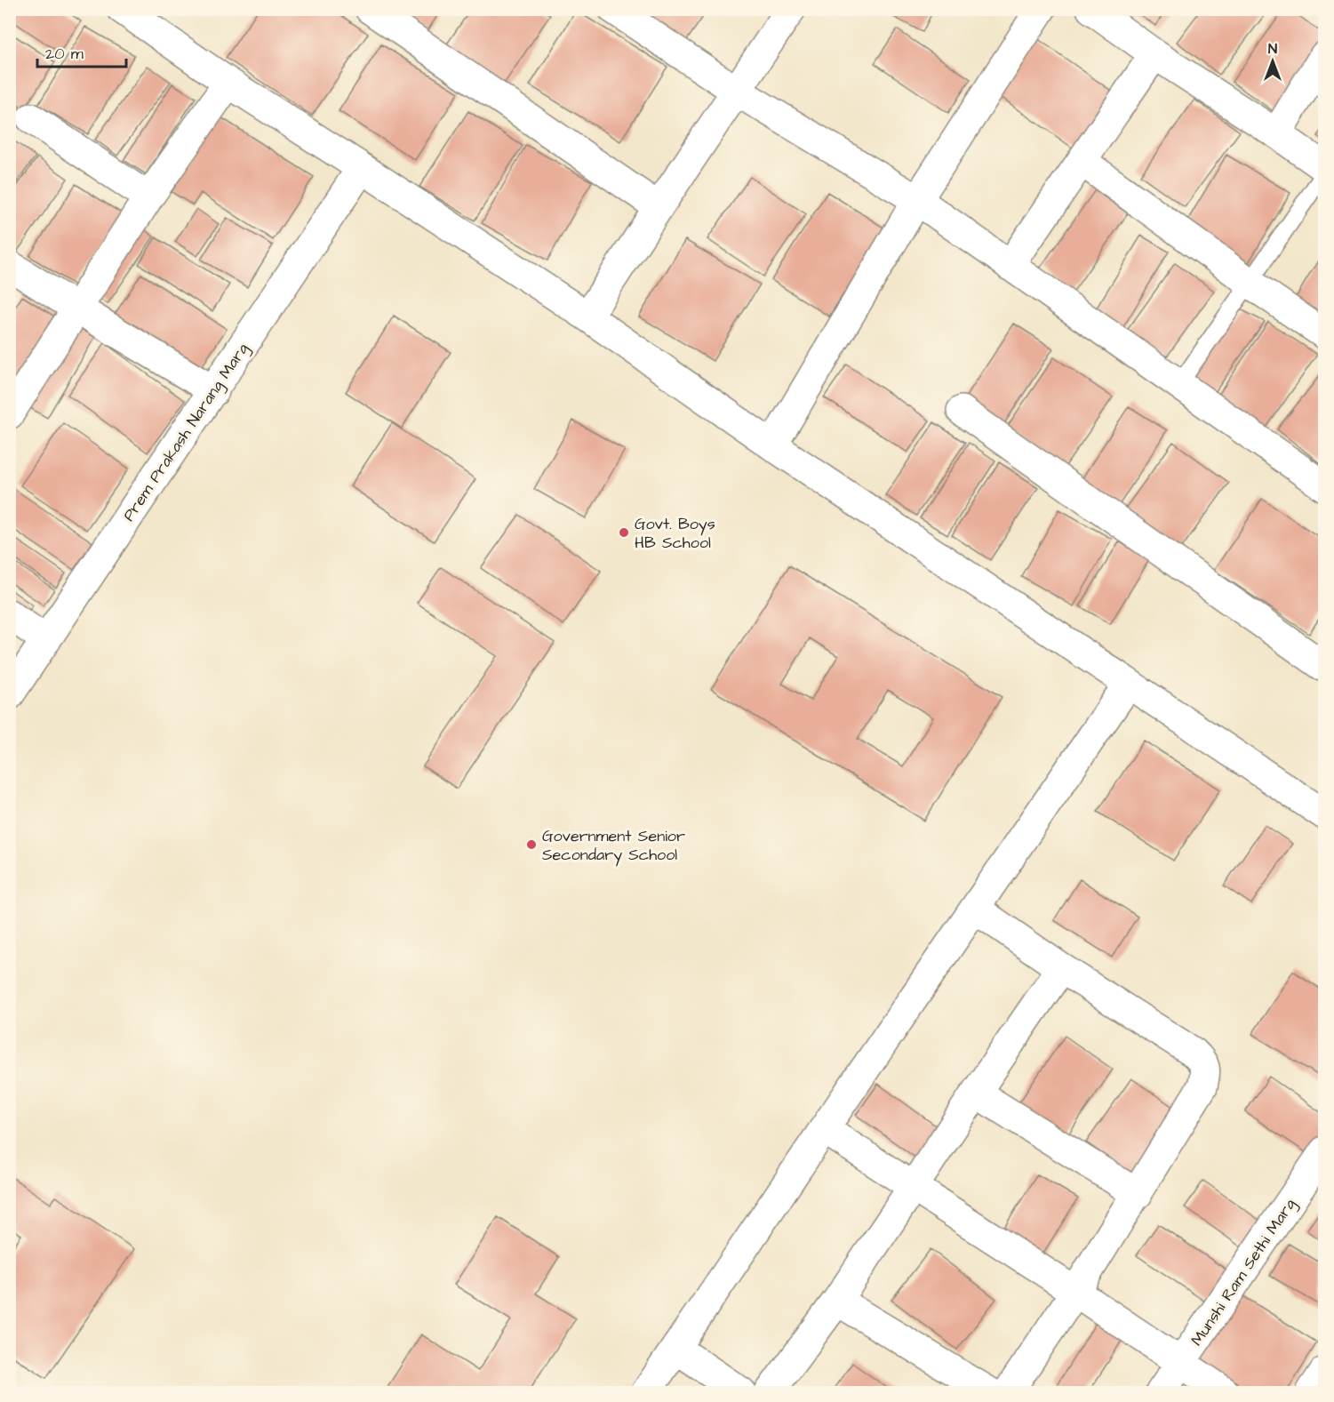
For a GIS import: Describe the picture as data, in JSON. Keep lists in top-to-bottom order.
{
  "streets": {
    "street": ["Prem Prakash Narang Marg", "Munshi Ram Sethi Marg"]
  },
  "places": ["Govt. Boys HB School", "Government Senior Secondary School"],
  "scale_bar": "20 m",
  "north": "top"
}
